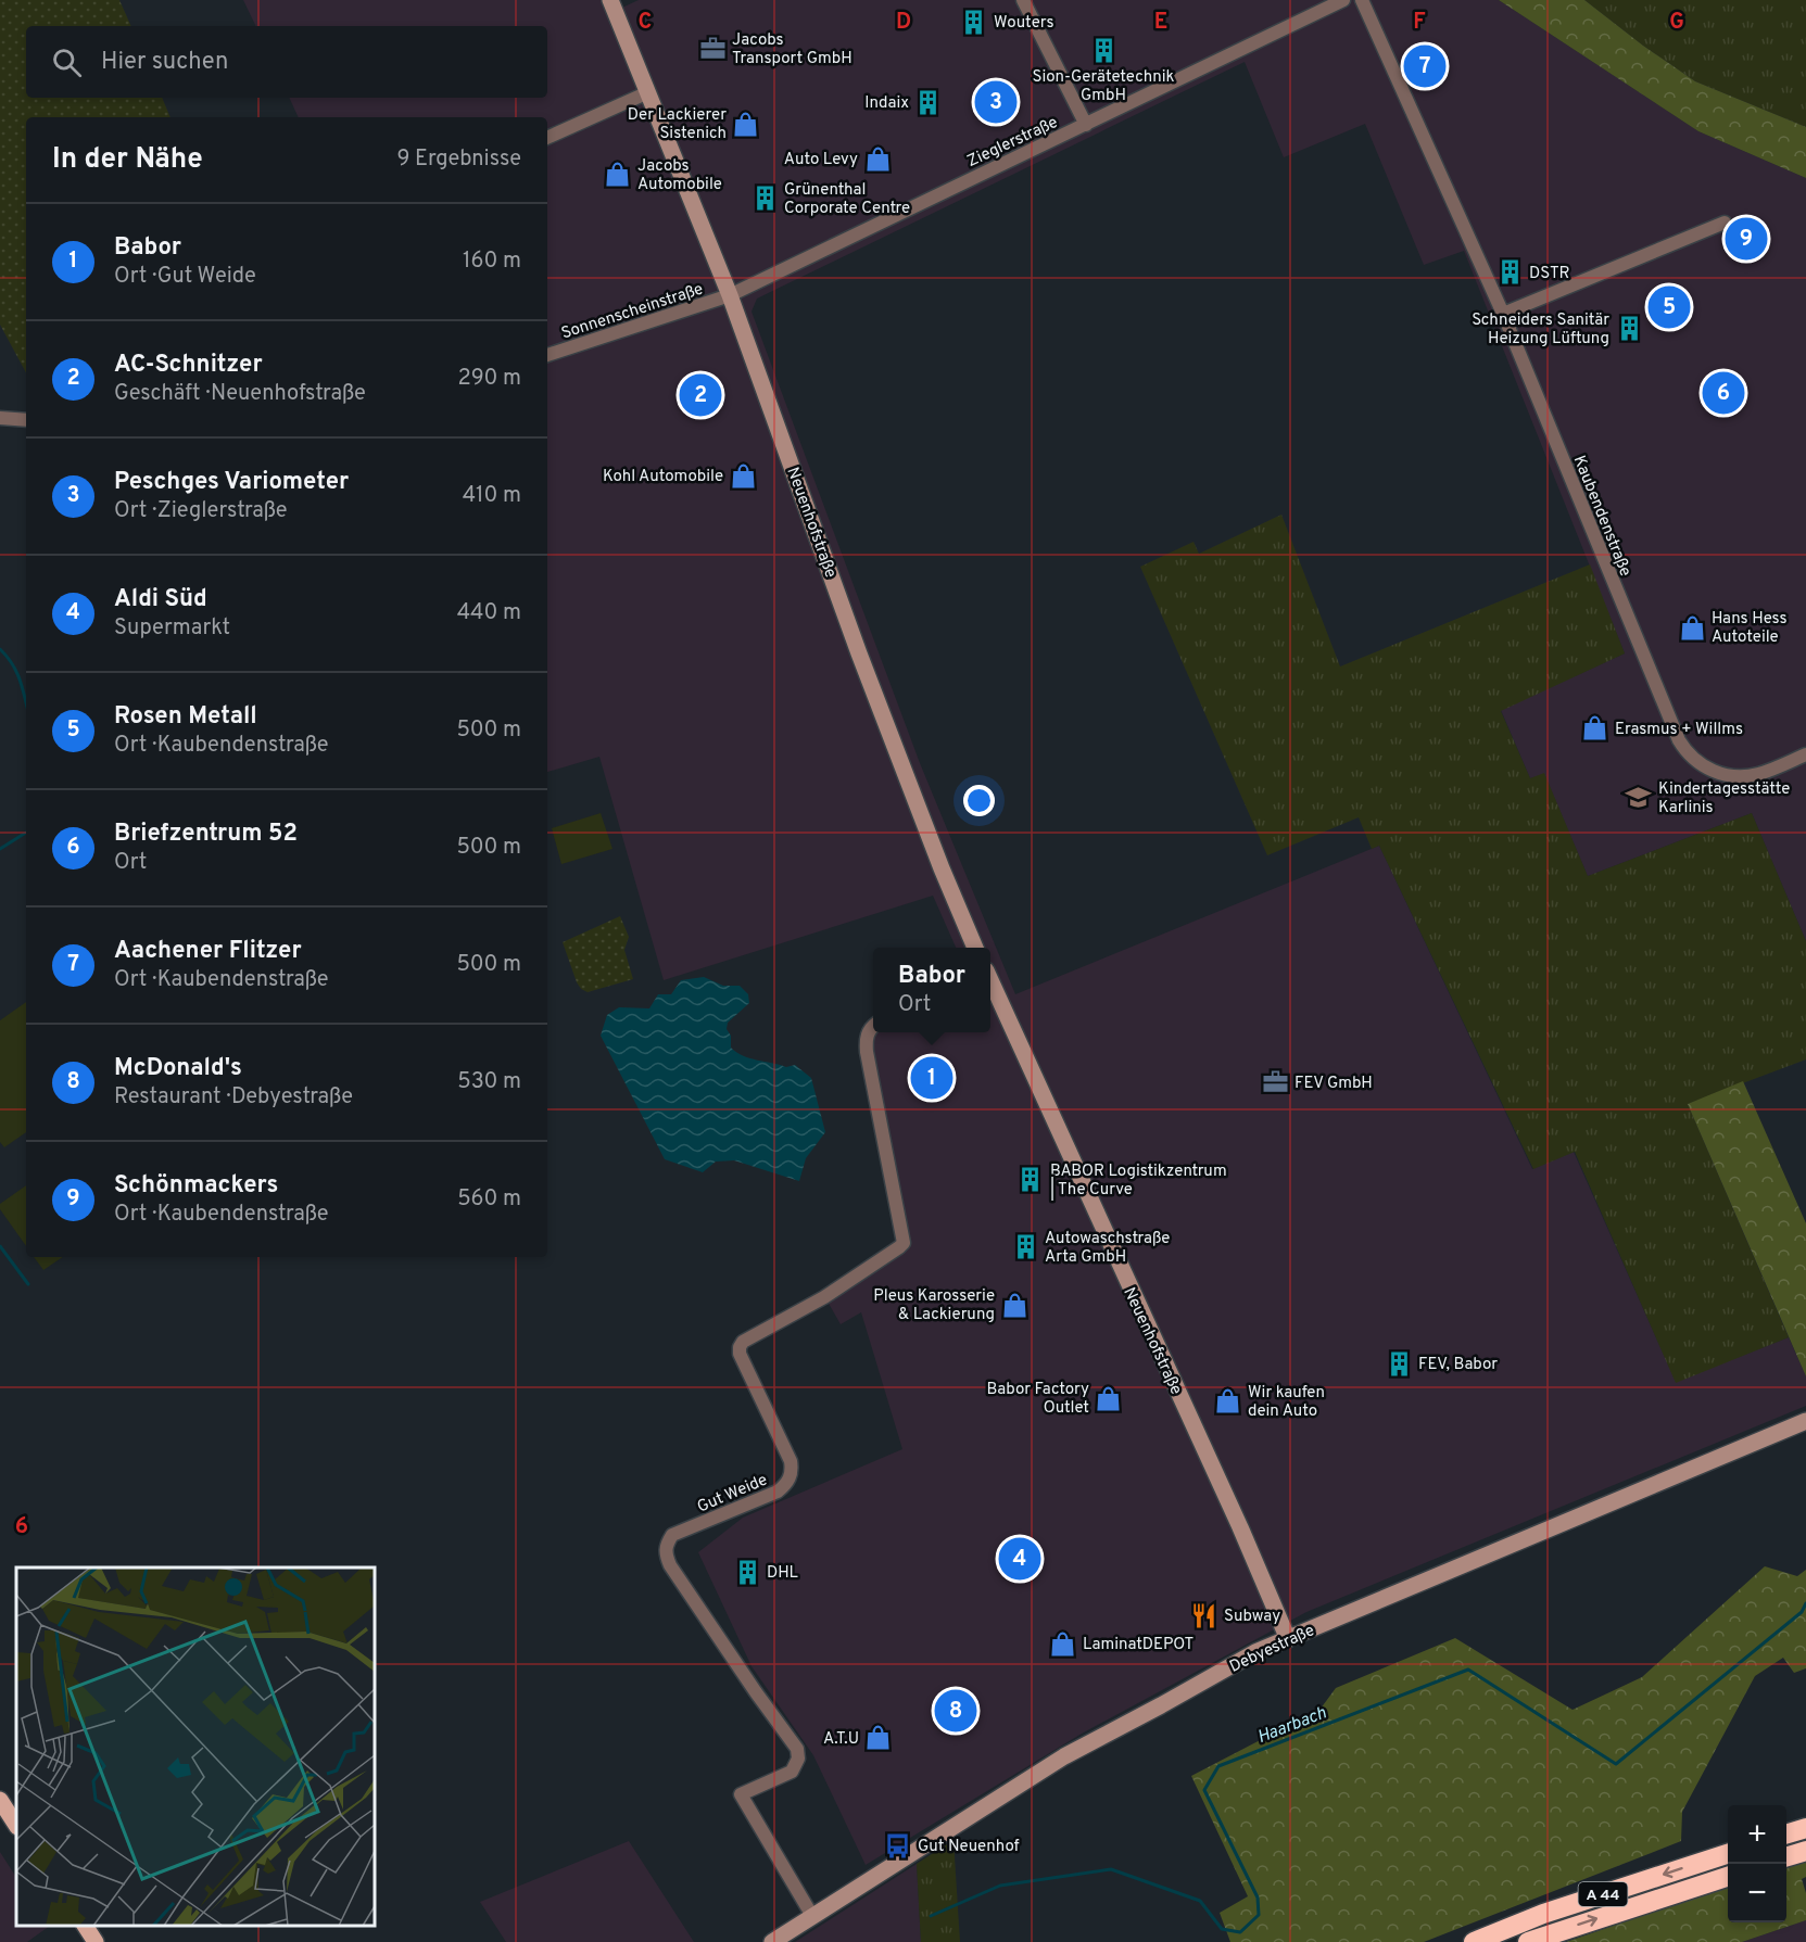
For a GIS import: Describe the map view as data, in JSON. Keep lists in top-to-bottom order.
{
  "streets": {
    "highway": ["A 44"],
    "street": [
      "Zieglerstraße",
      "Sonnenscheinstraße",
      "Kaubendenstraße",
      "Neuenhofstraße",
      "Gut Weide",
      "Debyestraße"
    ]
  },
  "crossings": [
    ["Zieglerstraße", "Sonnenscheinstraße"],
    ["Zieglerstraße", "Neuenhofstraße"],
    ["Sonnenscheinstraße", "Neuenhofstraße"],
    ["Neuenhofstraße", "Debyestraße"],
    ["Gut Weide", "Debyestraße"]
  ],
  "water": ["Haarbach"],
  "places": {
    "building": [
      "Wouters",
      "Sion-Gerätetechnik GmbH",
      "Indaix",
      "Grünenthal Corporate Centre",
      "DSTR",
      "Schneiders Sanitär Heizung Lüftung",
      "BABOR Logistikzentrum | The Curve",
      "Autowaschstraße Arta GmbH",
      "FEV, Babor",
      "DHL"
    ],
    "office": ["Jacobs Transport GmbH", "FEV GmbH"],
    "shop": [
      "Der Lackierer Sistenich",
      "Auto Levy",
      "Jacobs Automobile",
      "Kohl Automobile",
      "Hans Hess Autoteile",
      "Erasmus + Willms",
      "Pleus Karosserie & Lackierung",
      "Babor Factory Outlet",
      "Wir kaufen dein Auto",
      "LaminatDEPOT",
      "A.T.U"
    ],
    "school or university": ["Kindertagesstätte Karlinis"],
    "restaurant": ["Subway"],
    "bus stop": ["Gut Neuenhof"]
  },
  "page": {
    "search": "Hier suchen",
    "pins": [
      "7",
      "3",
      "9",
      "5",
      "6",
      "2",
      "1",
      "4",
      "8"
    ],
    "heading": ["In der Nähe", "9 Ergebnisse"],
    "list": [
      {
        "mark": "1",
        "name": "Babor",
        "note": "Ort · Gut Weide",
        "value": "160 m"
      },
      {
        "mark": "2",
        "name": "AC-Schnitzer",
        "note": "Geschäft · Neuenhofstraße",
        "value": "290 m"
      },
      {
        "mark": "3",
        "name": "Peschges Variometer",
        "note": "Ort · Zieglerstraße",
        "value": "410 m"
      },
      {
        "mark": "4",
        "name": "Aldi Süd",
        "note": "Supermarkt",
        "value": "440 m"
      },
      {
        "mark": "5",
        "name": "Rosen Metall",
        "note": "Ort · Kaubendenstraße",
        "value": "500 m"
      },
      {
        "mark": "6",
        "name": "Briefzentrum 52",
        "note": "Ort",
        "value": "500 m"
      },
      {
        "mark": "7",
        "name": "Aachener Flitzer",
        "note": "Ort · Kaubendenstraße",
        "value": "500 m"
      },
      {
        "mark": "8",
        "name": "McDonald's",
        "note": "Restaurant · Debyestraße",
        "value": "530 m"
      },
      {
        "mark": "9",
        "name": "Schönmackers",
        "note": "Ort · Kaubendenstraße",
        "value": "560 m"
      }
    ],
    "popup": ["Babor", "Ort"],
    "map_buttons": ["+", "−"]
  },
  "grid": {
    "columns": [
      "C",
      "D",
      "E",
      "F",
      "G"
    ],
    "rows": ["6"]
  }
}
